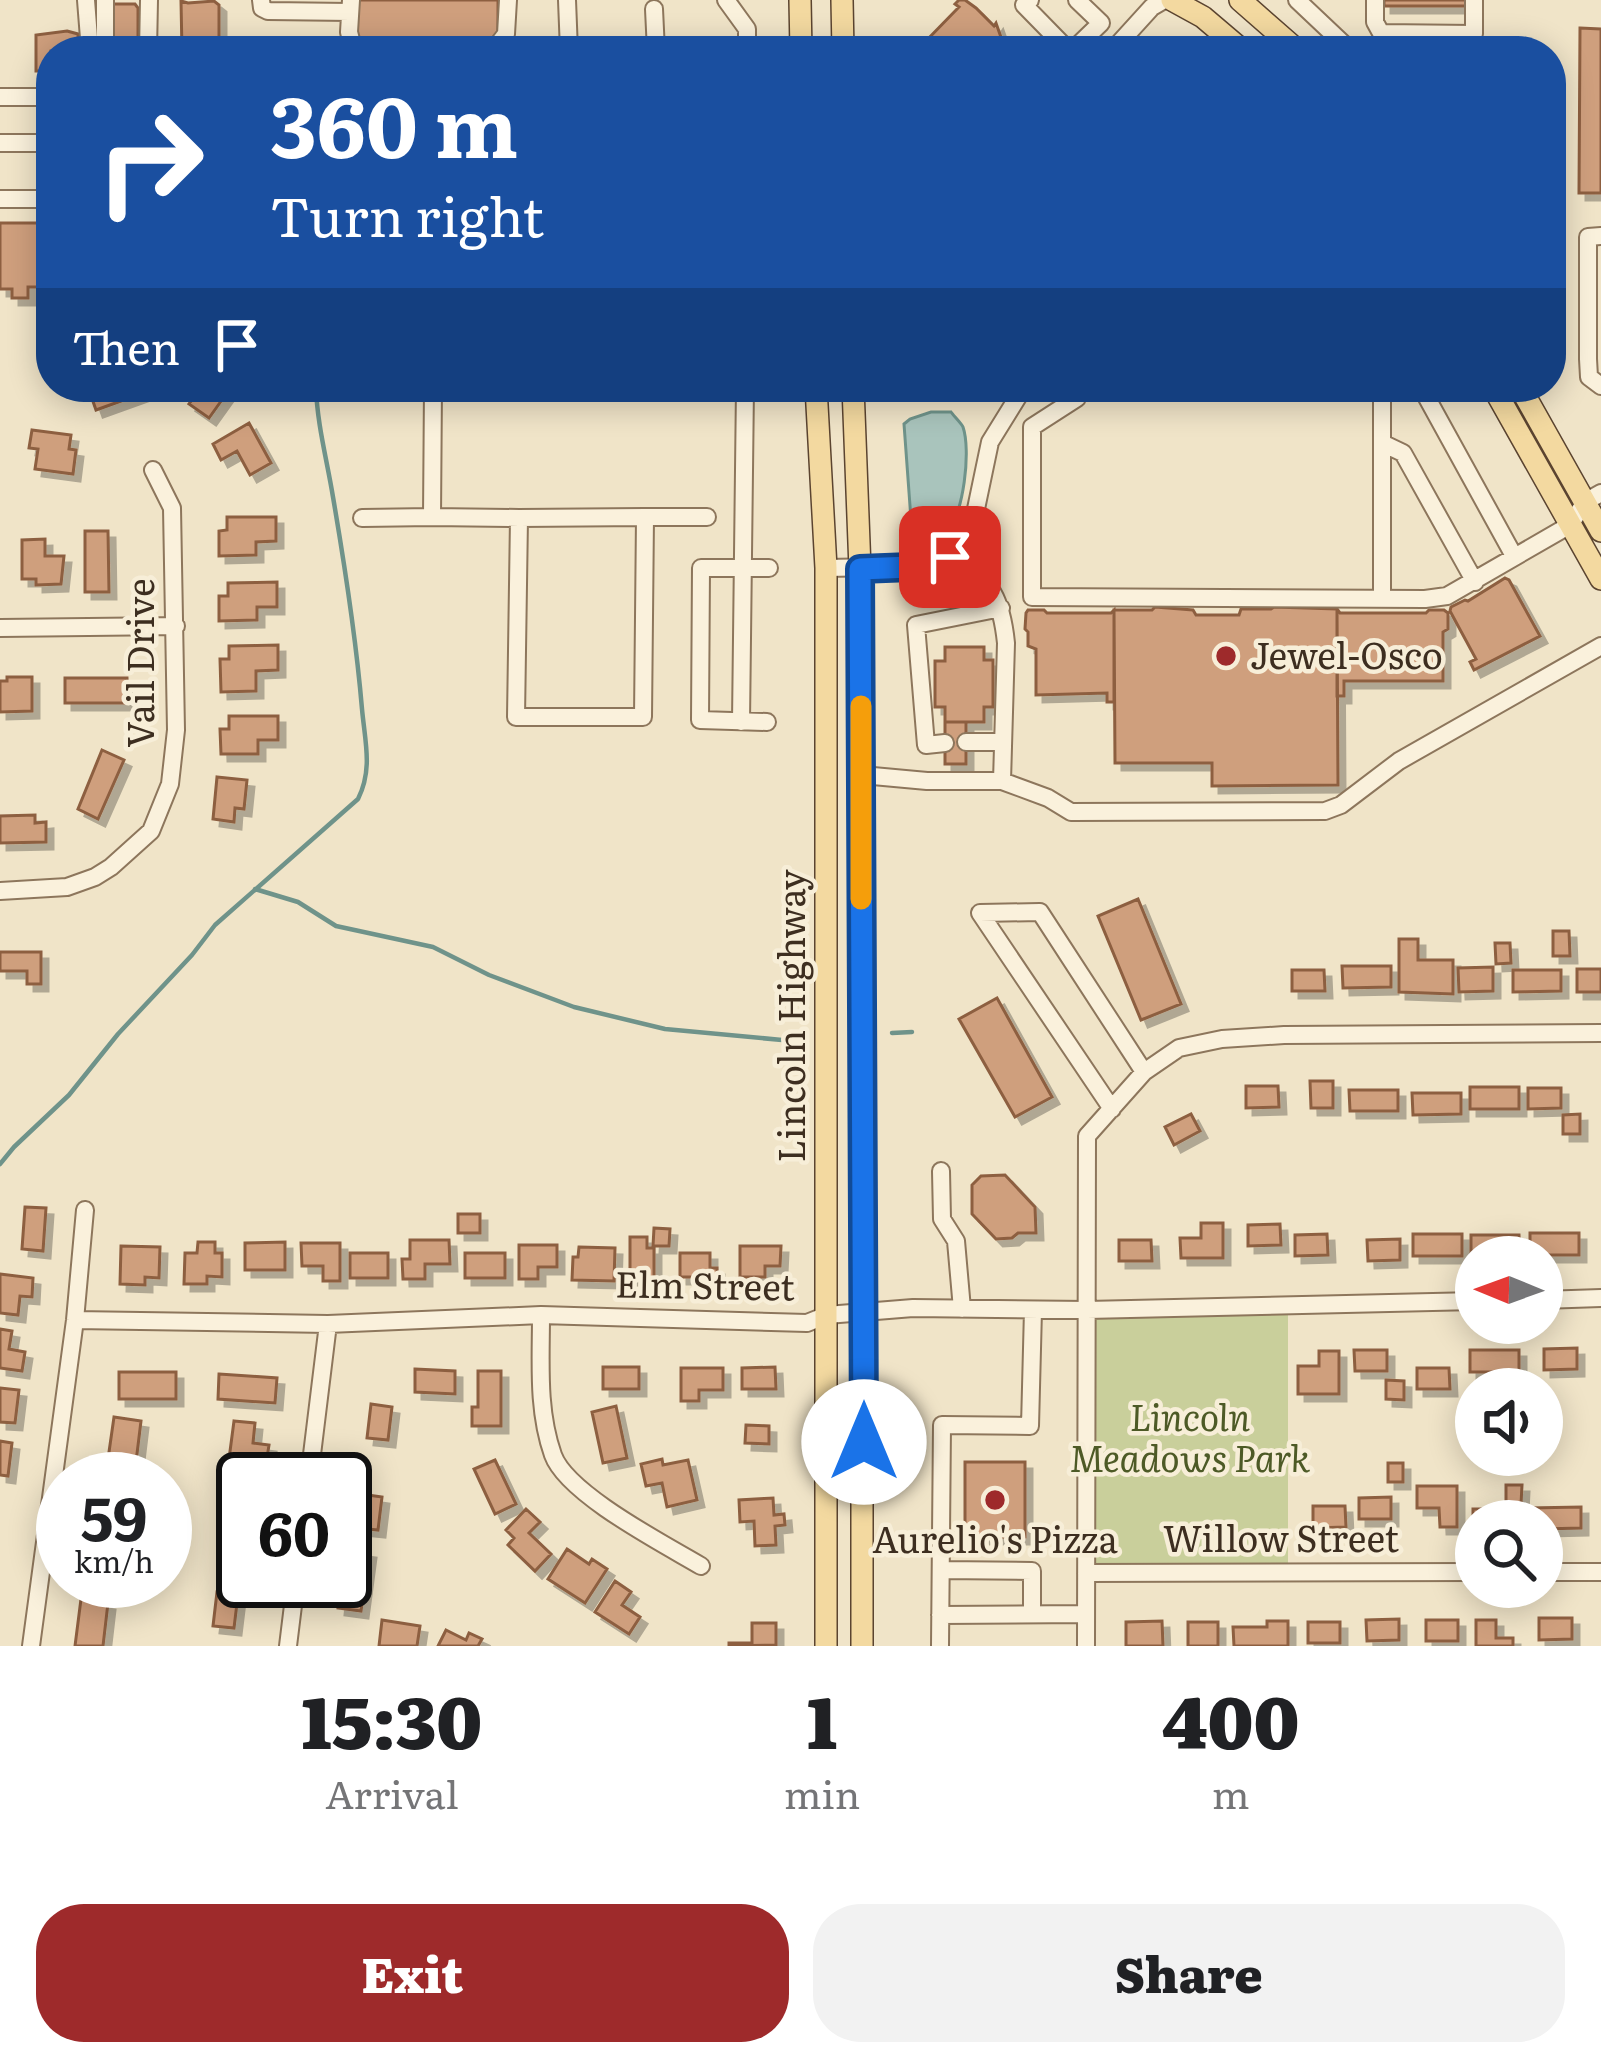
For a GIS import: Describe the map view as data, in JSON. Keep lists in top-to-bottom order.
{
  "streets": {
    "main road": ["Lincoln Highway"],
    "street": ["Vail Drive", "Elm Street", "Willow Street"]
  },
  "crossings": [
    ["Lincoln Highway", "Elm Street"]
  ],
  "parks": ["Lincoln Meadows Park"],
  "places": ["Jewel-Osco", "Aurelio's Pizza"],
  "north": "left",
  "page": {
    "turn": ["360 m", "Turn right"],
    "then": "Then",
    "speed": "59 km/h",
    "limit": "60",
    "eta": [
      "15:30",
      "Arrival",
      "1",
      "min",
      "400",
      "m"
    ],
    "buttons": ["Exit", "Share"]
  }
}
